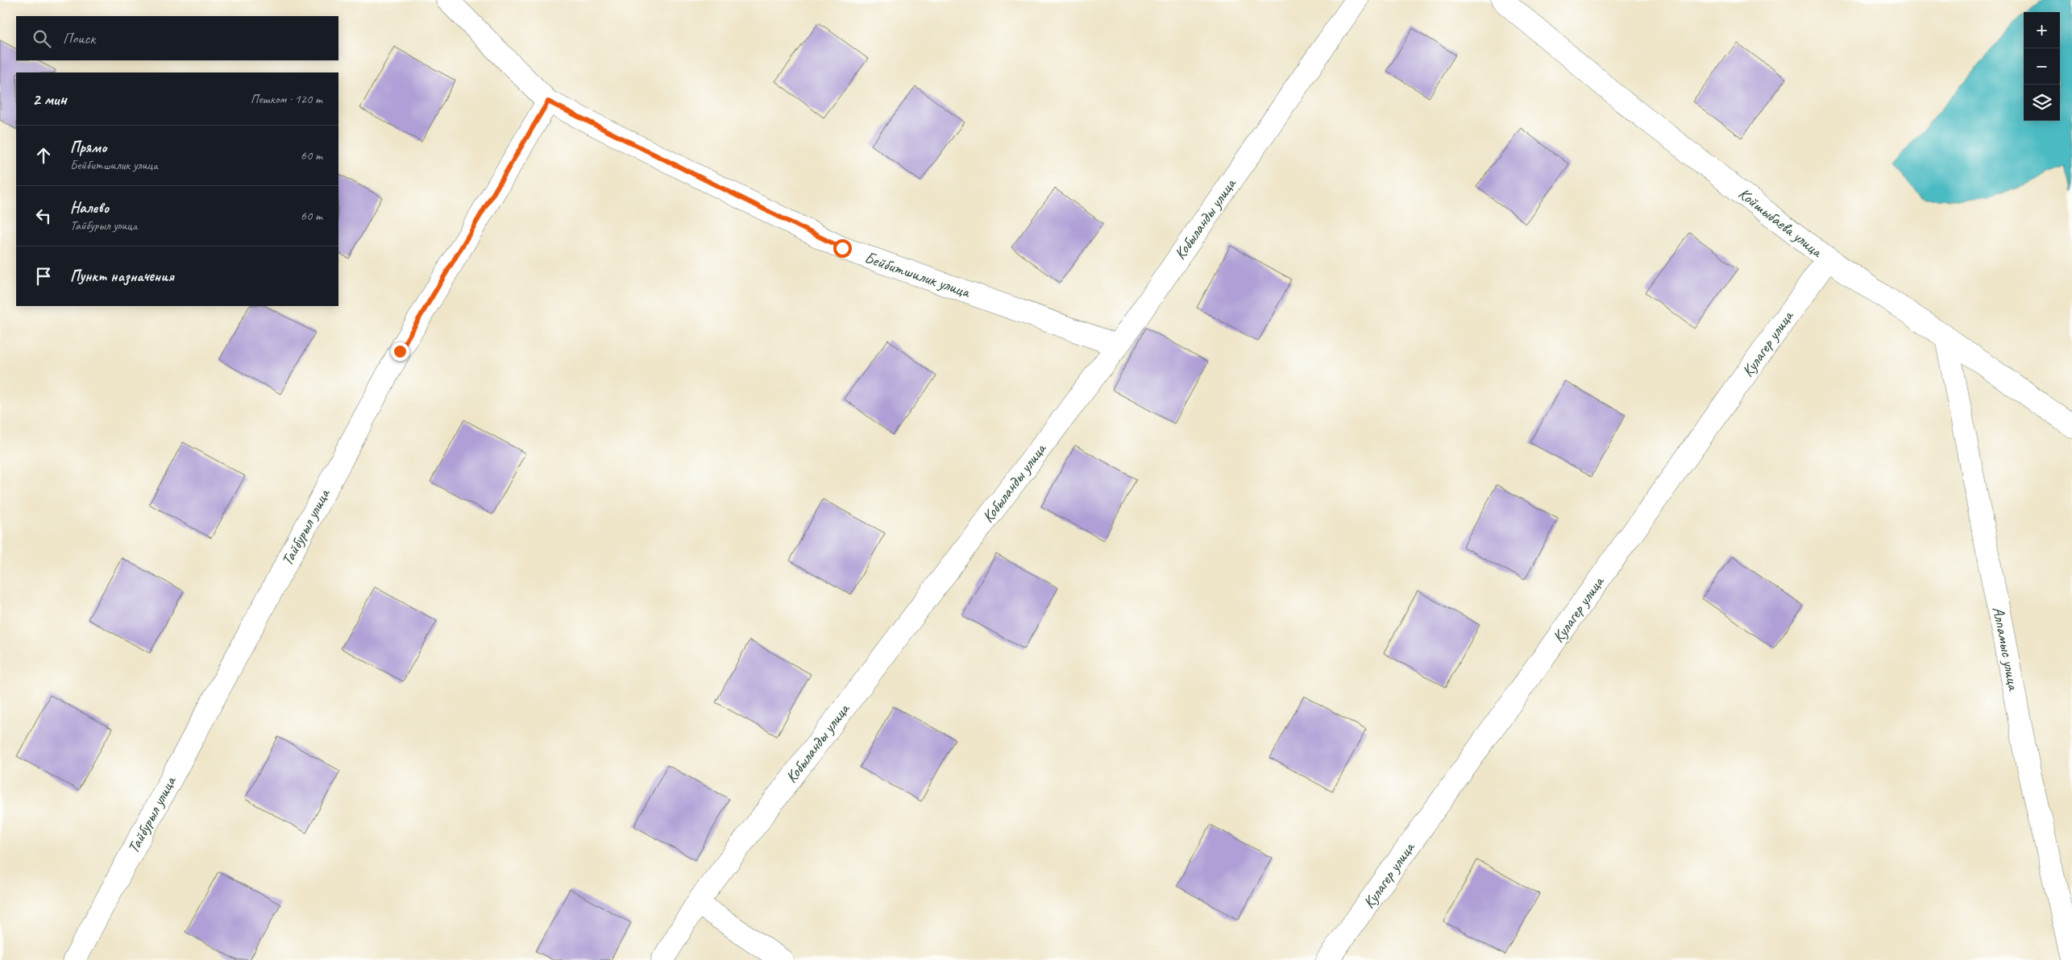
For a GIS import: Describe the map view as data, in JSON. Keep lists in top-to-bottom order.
{
  "streets": {
    "street": [
      "Кобыланды улица",
      "Койшыбаева улица",
      "Бейбитшилик улица",
      "Кулагер улица",
      "Тайбурыл улица",
      "Алпамыс улица"
    ]
  },
  "crossings": [
    ["Кобыланды улица", "Бейбитшилик улица"],
    ["Койшыбаева улица", "Кулагер улица"],
    ["Койшыбаева улица", "Алпамыс улица"],
    ["Бейбитшилик улица", "Тайбурыл улица"]
  ],
  "page": {
    "map_buttons": ["+", "−"],
    "search": "Поиск",
    "heading": ["2 мин", "Пешком · 120 m"],
    "list": [
      ["Прямо", "Бейбитшилик улица", "60 m"],
      ["Налево", "Тайбурыл улица", "60 m"],
      "Пункт назначения"
    ]
  }
}
